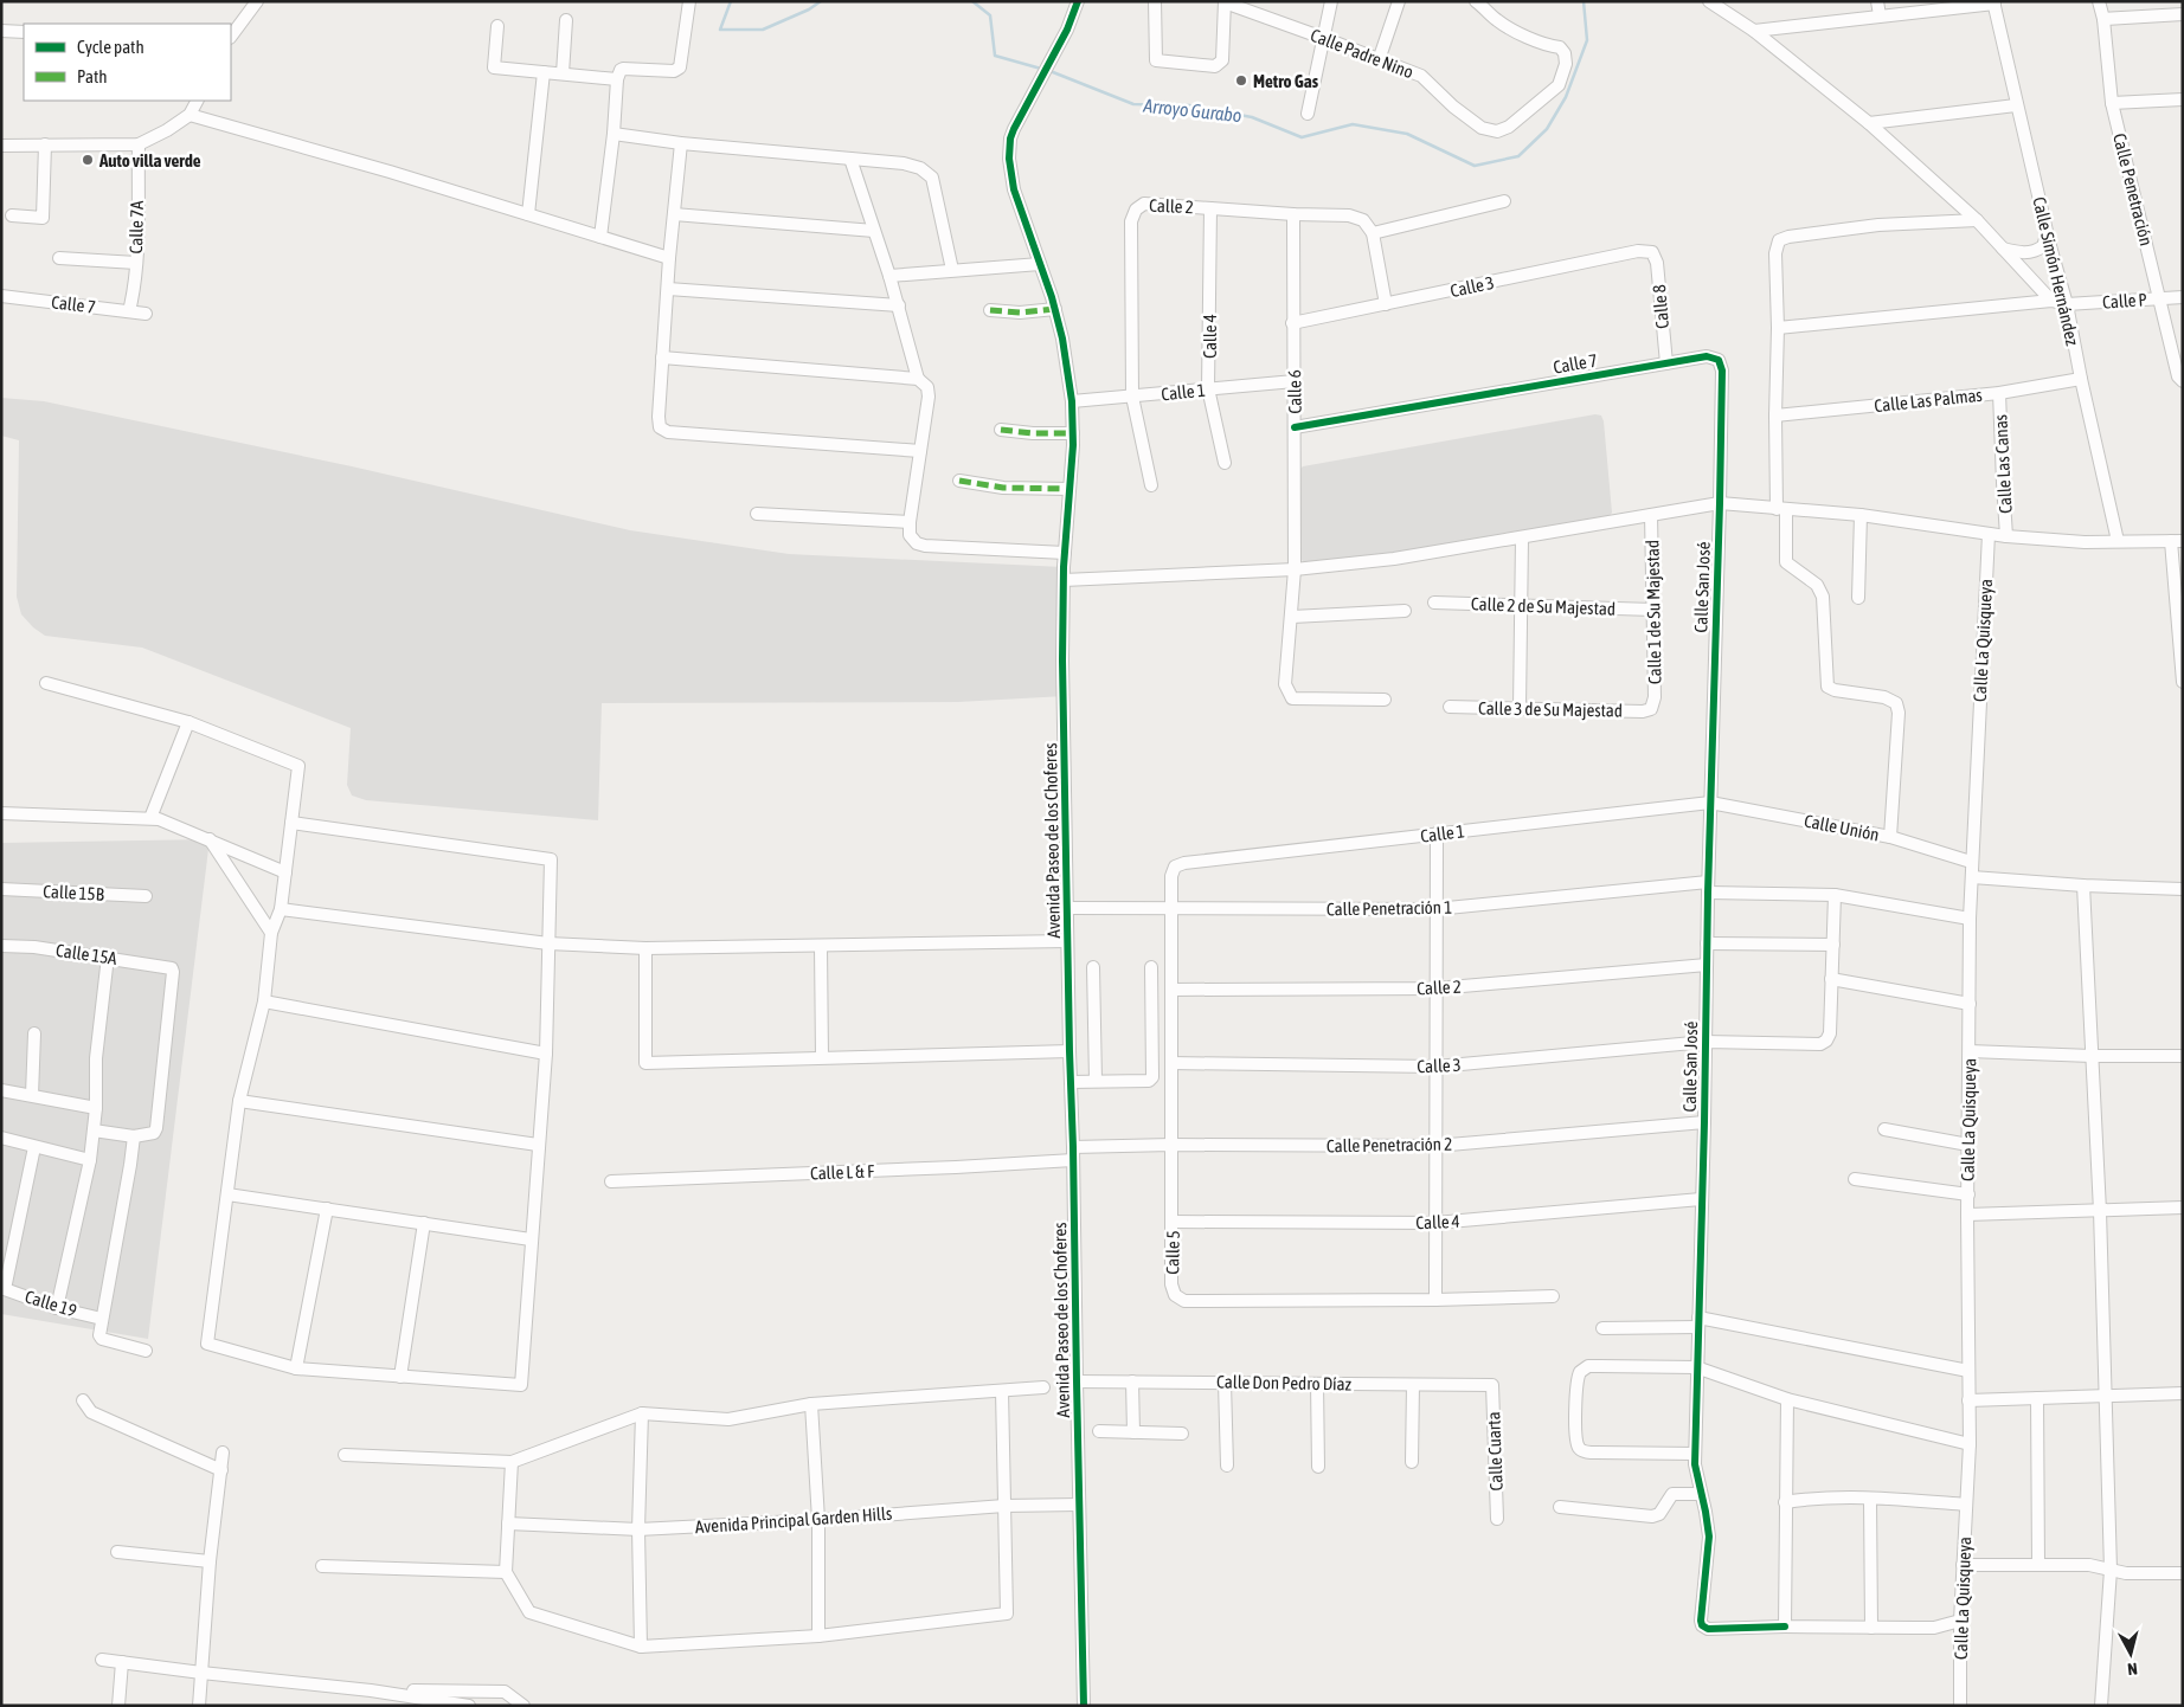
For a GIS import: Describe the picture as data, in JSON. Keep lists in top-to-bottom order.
{
  "streets": {
    "street": [
      "Calle Padre Nino",
      "Calle Penetración",
      "Calle 2",
      "Calle 7A",
      "Calle Simón Hernández",
      "Calle 3",
      "Calle P",
      "Calle 7",
      "Calle 8",
      "Calle 4",
      "Calle 1",
      "Calle 6",
      "Calle Las Palmas",
      "Calle Las Canas",
      "Calle San José",
      "Calle 2 de Su Majestad",
      "Calle 1 de Su Majestad",
      "Calle La Quisqueya",
      "Calle 3 de Su Majestad",
      "Calle Unión",
      "Avenida Paseo de los Choferes",
      "Calle 15B",
      "Calle Penetración 1",
      "Calle 15A",
      "Calle Penetración 2",
      "Calle L & F",
      "Calle 5",
      "Calle 19",
      "Calle Don Pedro Díaz",
      "Calle Cuarta",
      "Avenida Principal Garden Hills"
    ]
  },
  "crossings": [
    ["Calle Penetración", "Calle P"],
    ["Calle 2", "Calle 4"],
    ["Calle 2", "Calle 1"],
    ["Calle 2", "Calle 6"],
    ["Calle 2", "Calle San José"],
    ["Calle 2", "Calle 5"],
    ["Calle 7A", "Calle 7"],
    ["Calle Simón Hernández", "Calle P"],
    ["Calle Simón Hernández", "Calle Las Palmas"],
    ["Calle 3", "Calle 8"],
    ["Calle 3", "Calle 6"],
    ["Calle 3", "Calle San José"],
    ["Calle 3", "Calle Penetración 1"],
    ["Calle 3", "Calle 5"],
    ["Calle 7", "Calle 8"],
    ["Calle 7", "Calle 6"],
    ["Calle 7", "Calle San José"],
    ["Calle 4", "Calle 1"],
    ["Calle 4", "Calle San José"],
    ["Calle 4", "Calle 5"],
    ["Calle 1", "Calle 6"],
    ["Calle 1", "Calle San José"],
    ["Calle 1", "Calle Unión"],
    ["Calle 1", "Avenida Paseo de los Choferes"],
    ["Calle 1", "Calle 5"],
    ["Calle Las Palmas", "Calle Las Canas"],
    ["Calle San José", "Calle Unión"],
    ["Calle San José", "Calle Penetración 1"],
    ["Calle San José", "Calle Penetración 2"],
    ["Calle 2 de Su Majestad", "Calle 1 de Su Majestad"],
    ["Calle 1 de Su Majestad", "Calle 3 de Su Majestad"],
    ["Calle La Quisqueya", "Calle Unión"],
    ["Calle La Quisqueya", "Calle Penetración 1"],
    ["Avenida Paseo de los Choferes", "Calle Penetración 1"],
    ["Avenida Paseo de los Choferes", "Calle Penetración 2"],
    ["Avenida Paseo de los Choferes", "Calle L & F"],
    ["Avenida Paseo de los Choferes", "Calle Don Pedro Díaz"],
    ["Avenida Paseo de los Choferes", "Avenida Principal Garden Hills"],
    ["Calle Penetración 1", "Calle 5"],
    ["Calle Penetración 2", "Calle 5"],
    ["Calle Don Pedro Díaz", "Calle Cuarta"]
  ],
  "water": ["Arroyo Gurabo"],
  "places": ["Metro Gas", "Auto villa verde"],
  "legend": ["Cycle path", "Path"],
  "north": "bottom"
}
